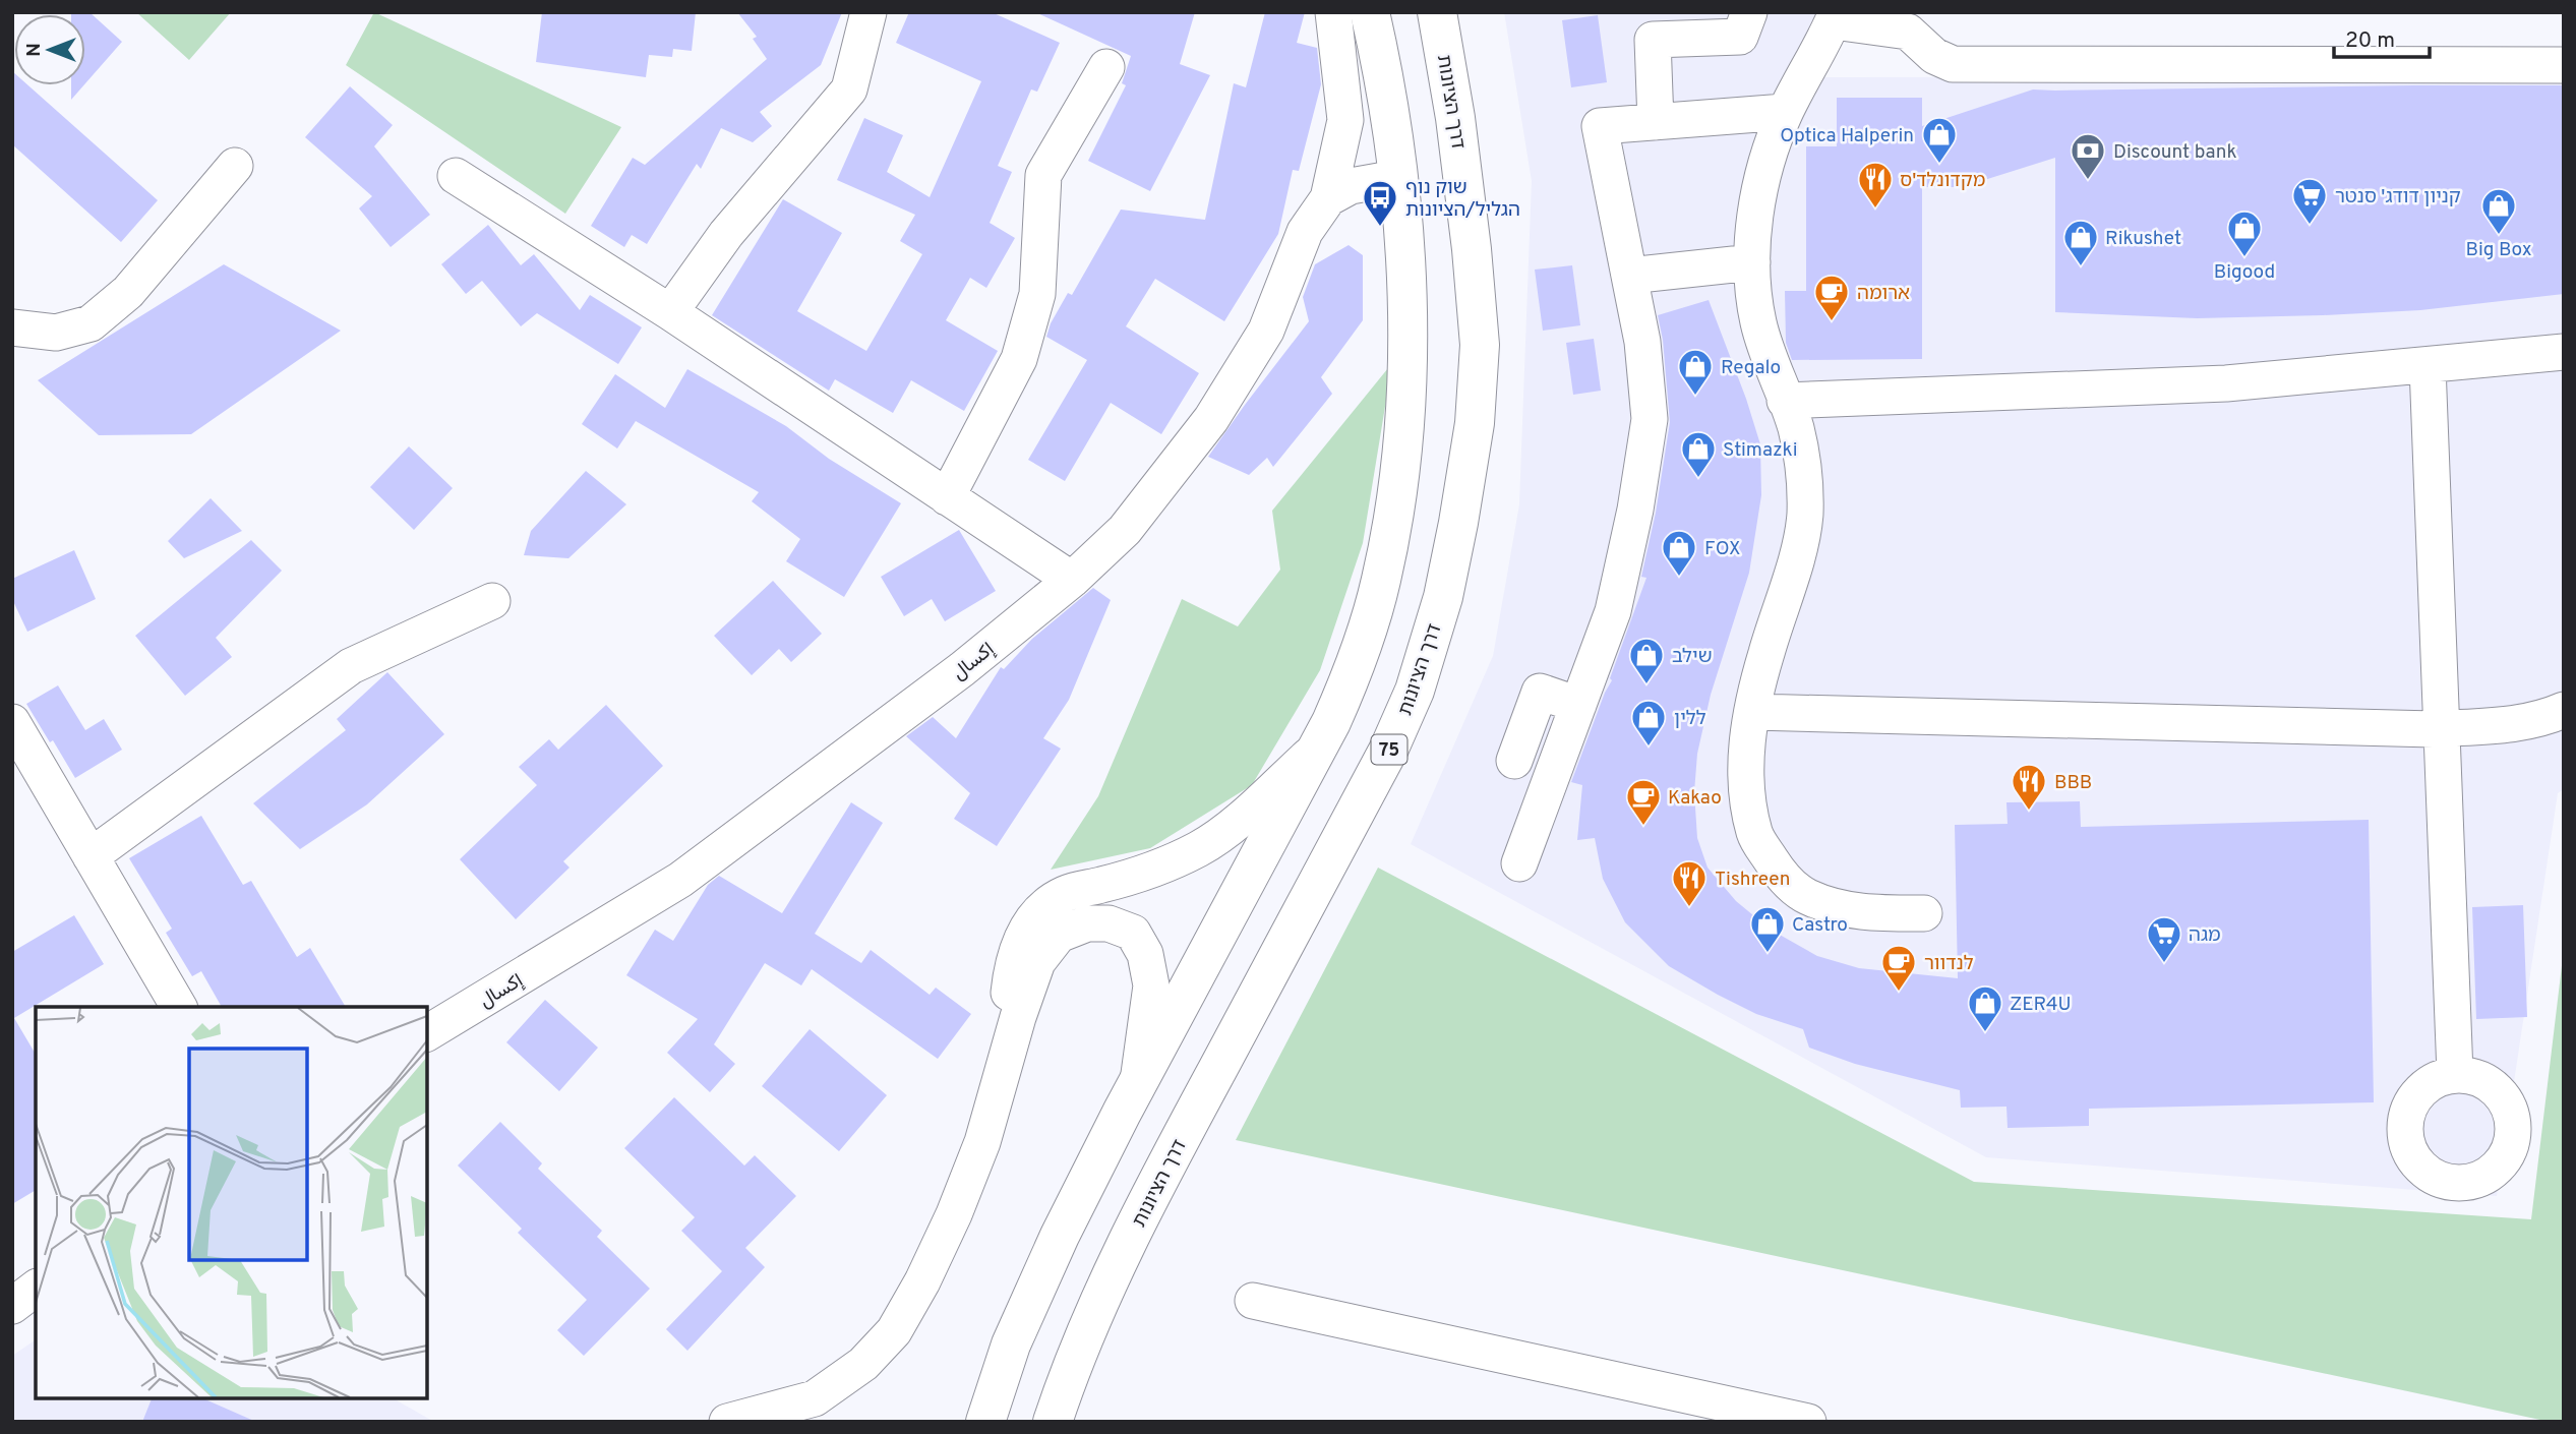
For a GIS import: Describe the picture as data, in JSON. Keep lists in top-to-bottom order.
{
  "streets": {
    "highway": ["דרך הציונות", "75"],
    "street": ["إكسال"]
  },
  "places": {
    "shop": [
      "Optica Halperin",
      "Big Box",
      "Bigood",
      "Rikushet",
      "Regalo",
      "Stimazki",
      "FOX",
      "שילב",
      "ללין",
      "Castro",
      "ZER4U"
    ],
    "bank": ["Discount bank"],
    "restaurant": ["מקדונלד'ס", "BBB", "Tishreen"],
    "supermarket": ["קניון דודג' סנטר", "מגה"],
    "bus stop": ["שוק נוף הגליל/הציונות"],
    "cafe": ["ארומה", "Kakao", "לנדוור"]
  },
  "scale_bar": "20 m",
  "north": "left"
}
